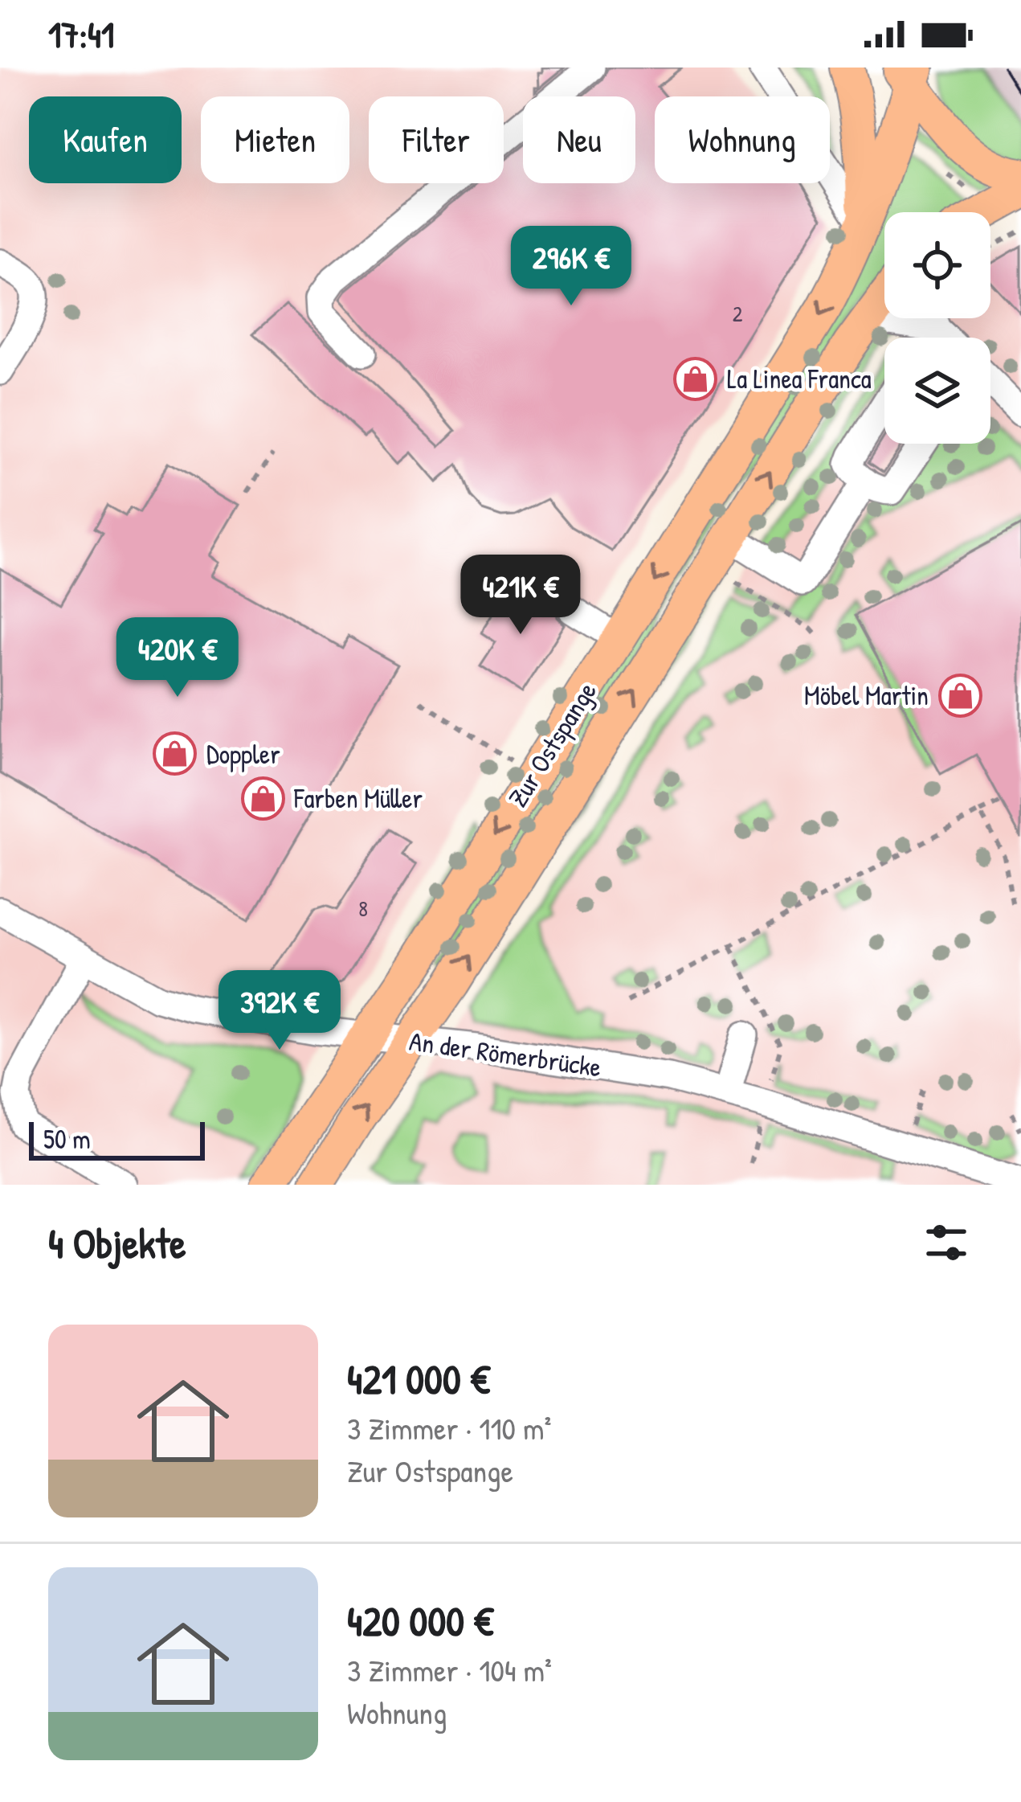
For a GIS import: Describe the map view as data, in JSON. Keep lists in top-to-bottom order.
{
  "streets": {
    "main road": ["Zur Ostspange"],
    "street": ["An der Römerbrücke"]
  },
  "crossings": [
    ["Zur Ostspange", "An der Römerbrücke"]
  ],
  "places": {
    "shop": [
      "La Linea Franca",
      "Möbel Martin",
      "Doppler",
      "Farben Müller"
    ]
  },
  "house_numbers": ["2", "8"],
  "scale_bar": "50 m",
  "page": {
    "status": "17:41",
    "chip": [
      "Kaufen",
      "Mieten",
      "Filter",
      "Neu",
      "Wohnung"
    ],
    "price": [
      "296K €",
      "421K €",
      "420K €",
      "392K €"
    ],
    "scale": "50 m",
    "heading": "4 Objekte",
    "list": [
      {
        "name": "421 000 €",
        "note": "3 Zimmer · 110 m² · Zur Ostspange"
      },
      {
        "name": "420 000 €",
        "note": "3 Zimmer · 104 m² · Wohnung"
      }
    ]
  }
}
